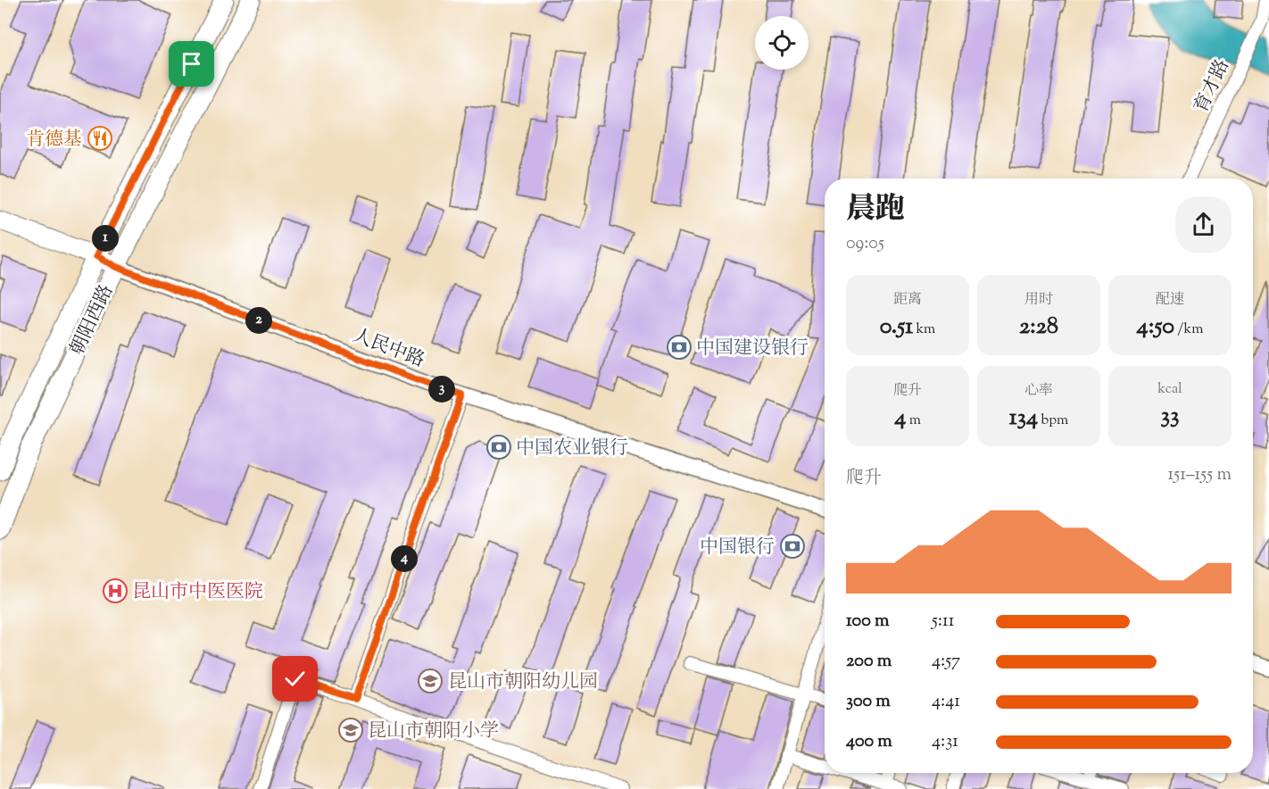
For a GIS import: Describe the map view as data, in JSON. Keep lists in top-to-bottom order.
{
  "streets": {
    "main road": ["朝阳西路", "人民中路"],
    "street": ["育才路"]
  },
  "crossings": [
    ["朝阳西路", "人民中路"]
  ],
  "places": {
    "restaurant": ["肯德基"],
    "bank": ["中国建设银行", "中国农业银行", "中国银行"],
    "hospital": ["昆山市中医医院"],
    "school or university": ["昆山市朝阳幼儿园", "昆山市朝阳小学"]
  },
  "page": {
    "heading": ["晨跑", "09:05"],
    "pins": [
      "1",
      "2",
      "3",
      "4"
    ],
    "stats": [
      ["距离", "0.51 km"],
      ["用时", "2:28"],
      ["配速", "4:50 /km"],
      ["爬升", "4 m"],
      ["心率", "134 bpm"],
      ["kcal", "33"]
    ],
    "chart": ["爬升", "151–155 m"],
    "list": [
      {
        "name": "100 m",
        "note": "5:11"
      },
      {
        "name": "200 m",
        "note": "4:57"
      },
      {
        "name": "300 m",
        "note": "4:41"
      },
      {
        "name": "400 m",
        "note": "4:31"
      }
    ]
  }
}
